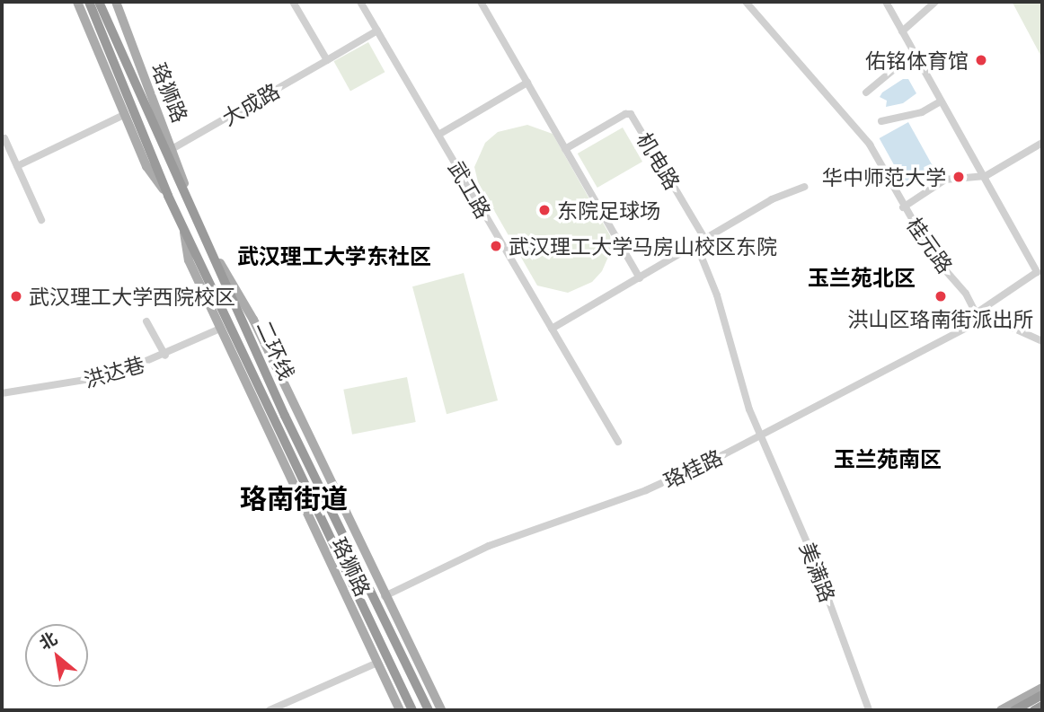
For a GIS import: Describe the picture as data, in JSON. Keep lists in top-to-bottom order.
{
  "streets": {
    "highway": ["二环线"],
    "main road": ["珞狮路"],
    "street": [
      "大成路",
      "机电路",
      "武工路",
      "桂元路",
      "洪达巷",
      "珞桂路",
      "美满路"
    ]
  },
  "crossings": [
    ["珞狮路", "大成路"],
    ["珞狮路", "二环线"],
    ["珞狮路", "洪达巷"],
    ["珞狮路", "珞桂路"],
    ["大成路", "武工路"],
    ["珞桂路", "美满路"]
  ],
  "districts": [
    "武汉理工大学东社区",
    "玉兰苑北区",
    "玉兰苑南区",
    "珞南街道"
  ],
  "places": [
    "佑铭体育馆",
    "华中师范大学",
    "东院足球场",
    "武汉理工大学马房山校区东院",
    "武汉理工大学西院校区",
    "洪山区珞南街派出所"
  ],
  "north": "top left"
}
